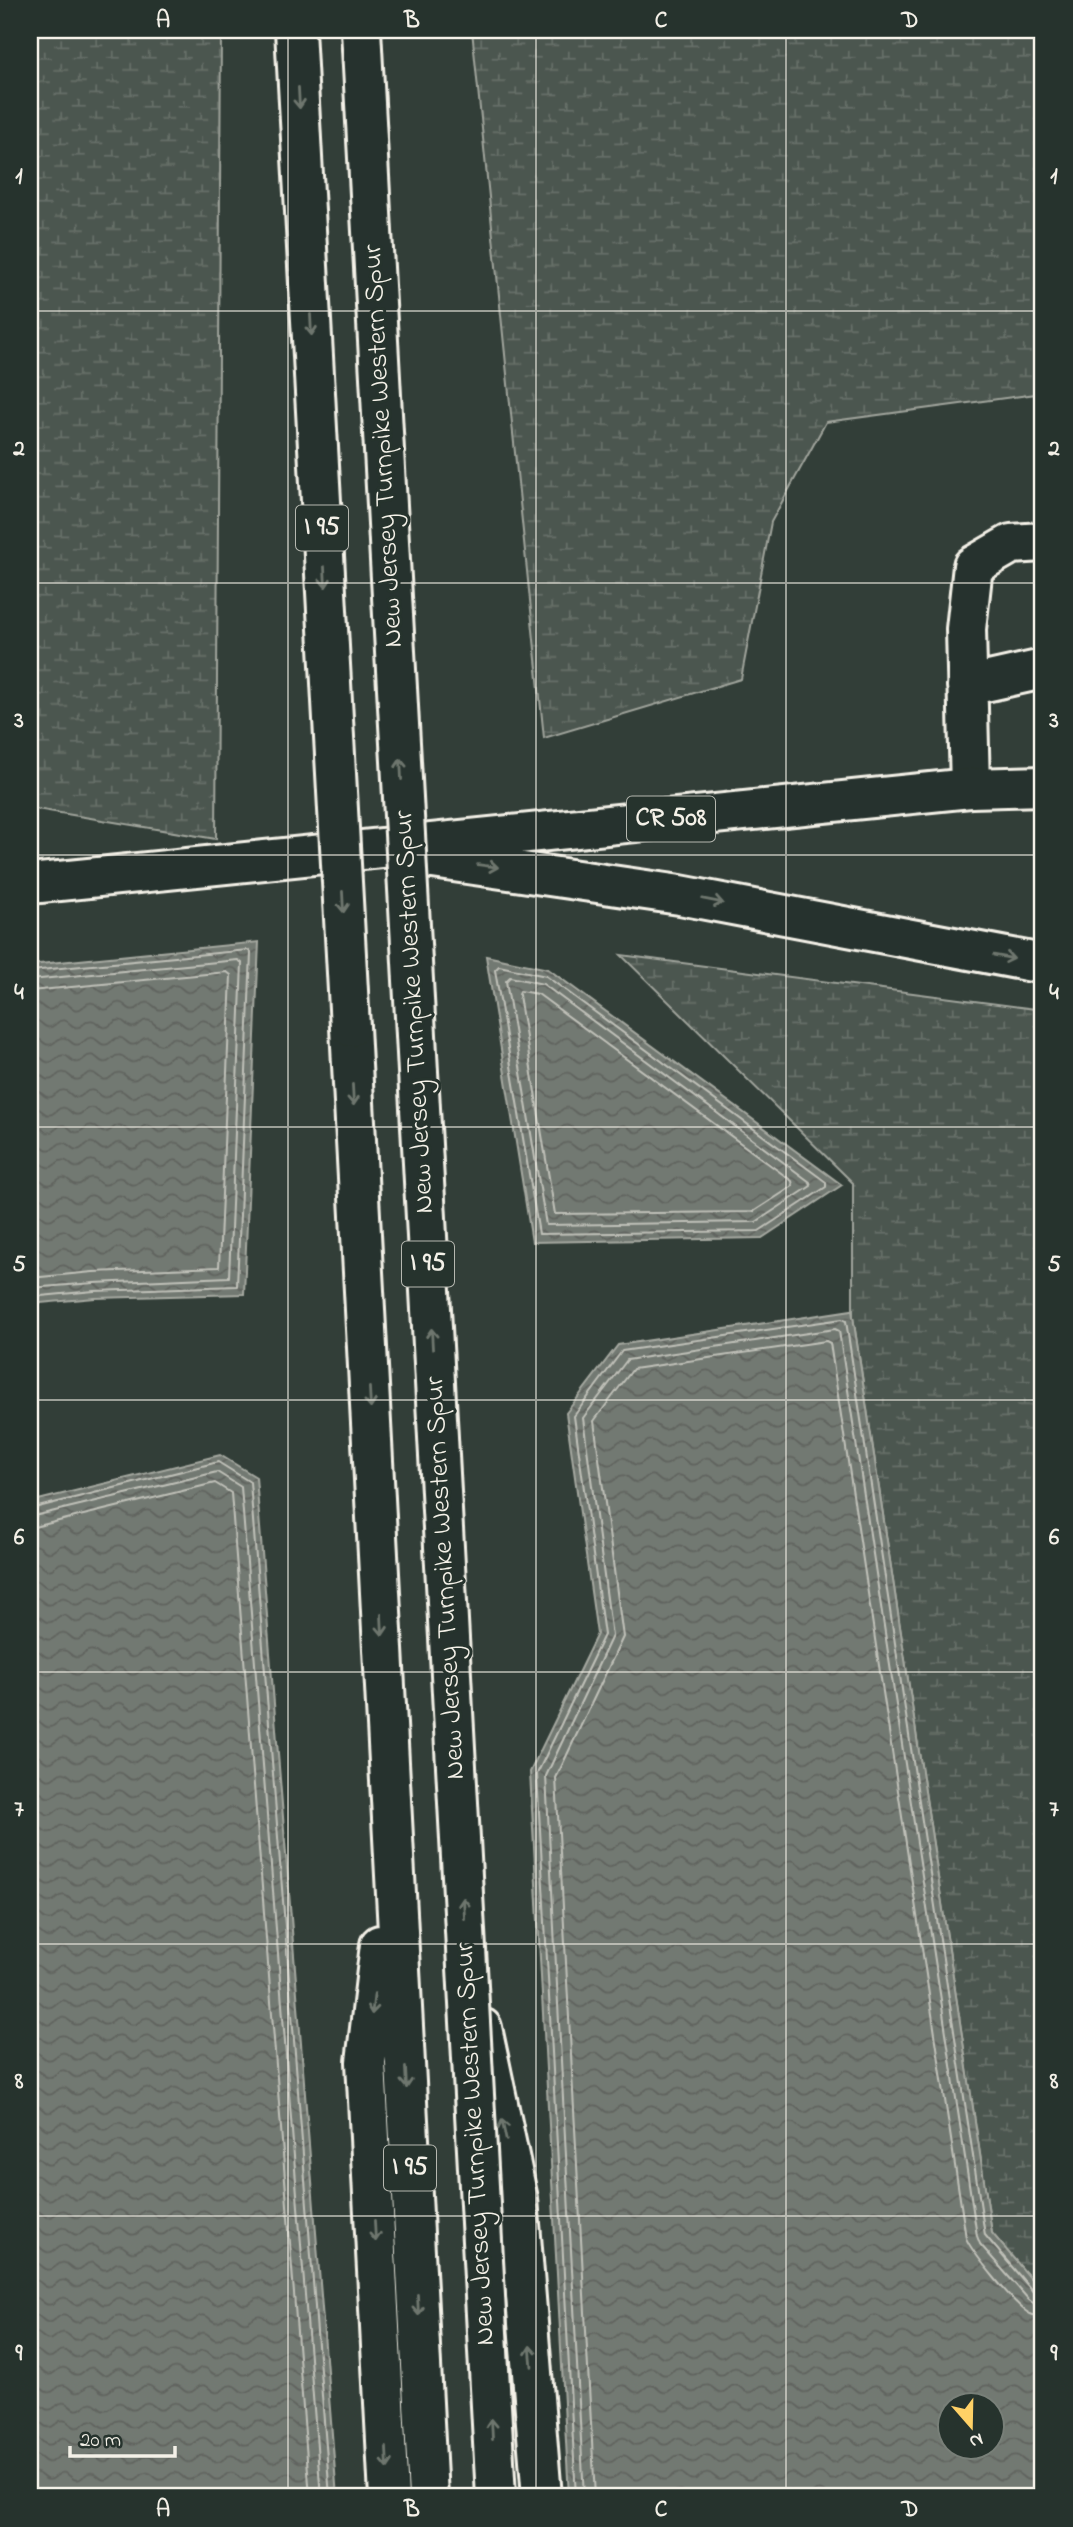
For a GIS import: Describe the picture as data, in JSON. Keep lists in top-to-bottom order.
{
  "streets": {
    "main road": ["New Jersey Turnpike Western Spur", "I 95", "CR 508"]
  },
  "scale_bar": "20 m",
  "north": "bottom",
  "grid": {
    "columns": [
      "A",
      "B",
      "C",
      "D"
    ],
    "rows": [
      "1",
      "2",
      "3",
      "4",
      "5",
      "6",
      "7",
      "8",
      "9"
    ]
  }
}
